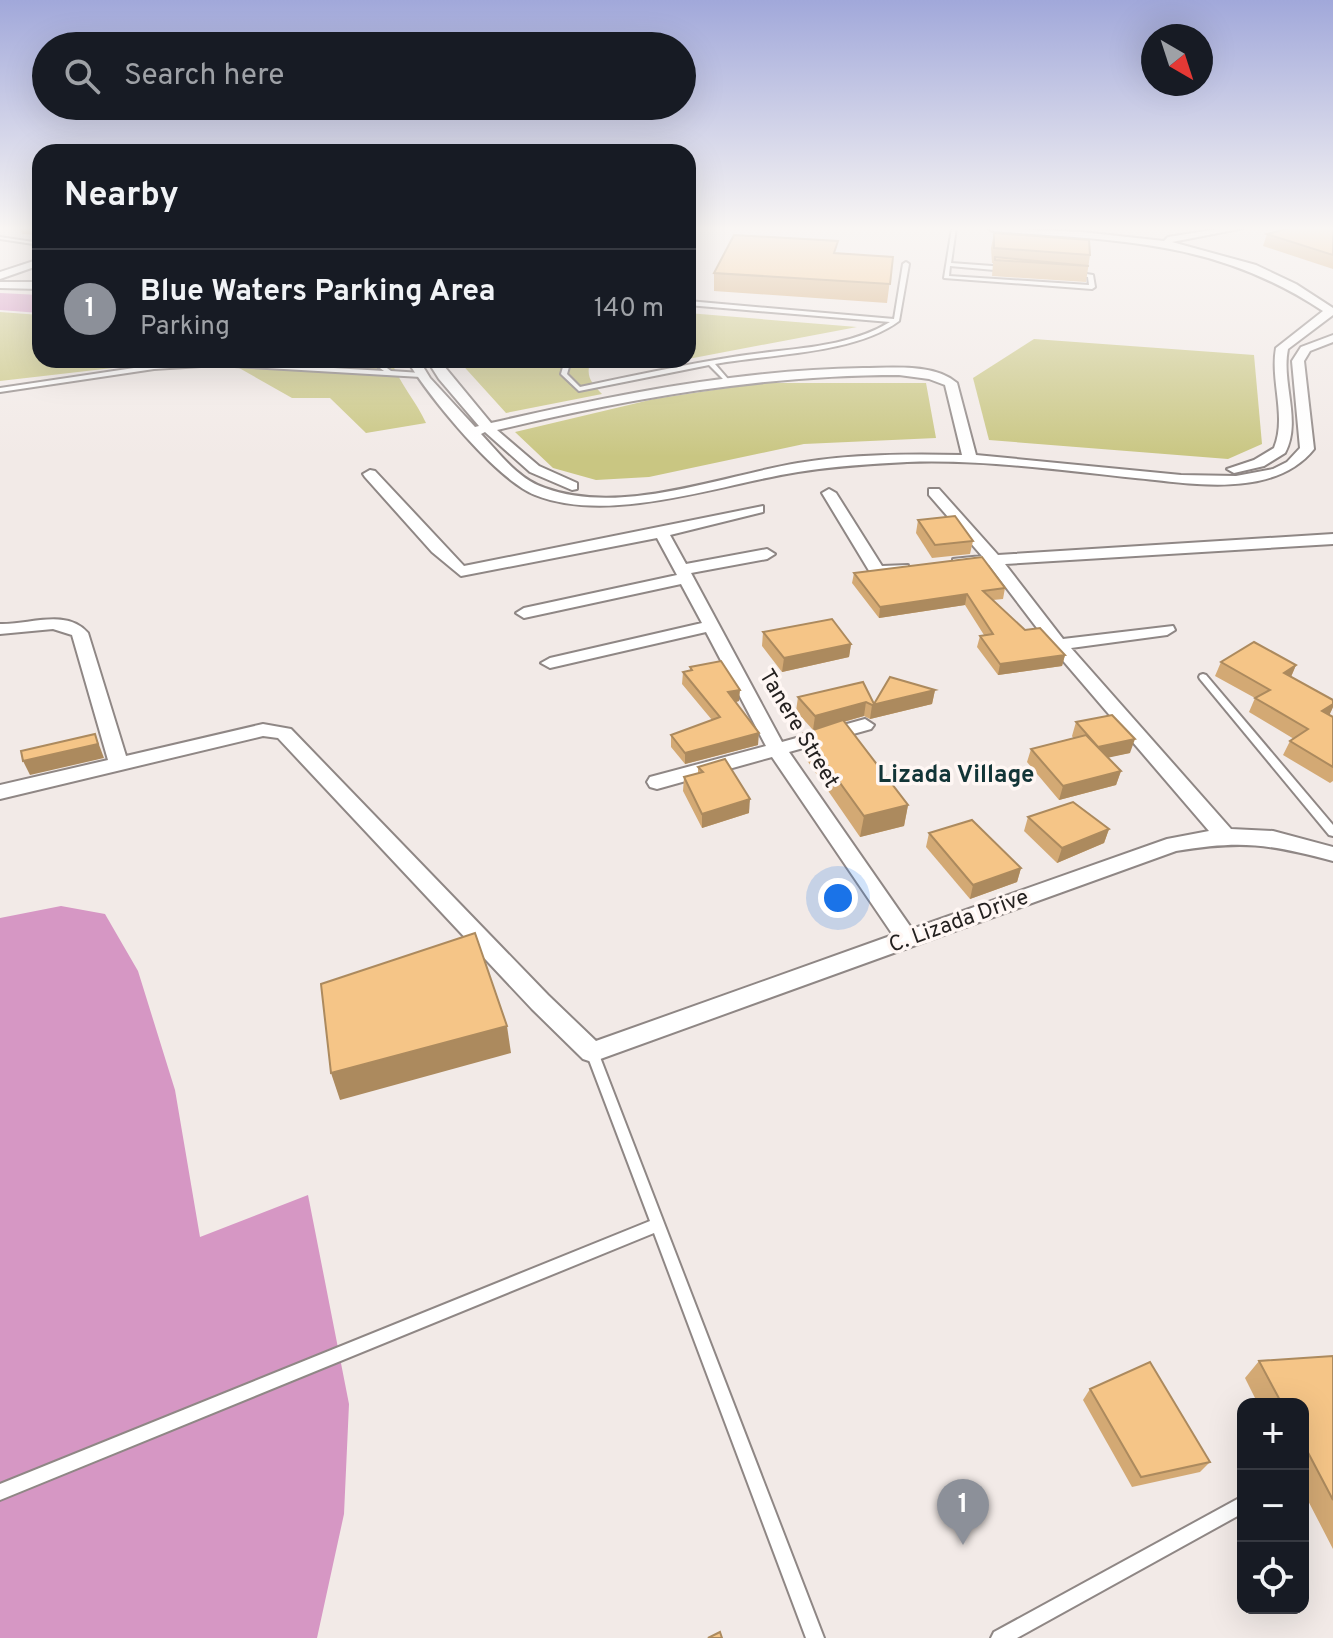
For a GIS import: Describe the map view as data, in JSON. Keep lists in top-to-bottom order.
{
  "streets": {
    "street": ["Tanere Street", "C. Lizada Drive"]
  },
  "crossings": [
    ["Tanere Street", "C. Lizada Drive"]
  ],
  "districts": ["Lizada Village"],
  "north": "bottom right",
  "page": {
    "search": "Search here",
    "heading": "Nearby",
    "list": [
      {
        "mark": "1",
        "name": "Blue Waters Parking Area",
        "note": "Parking",
        "value": "140 m"
      }
    ],
    "map_buttons": ["+", "−"],
    "pins": "1"
  }
}
